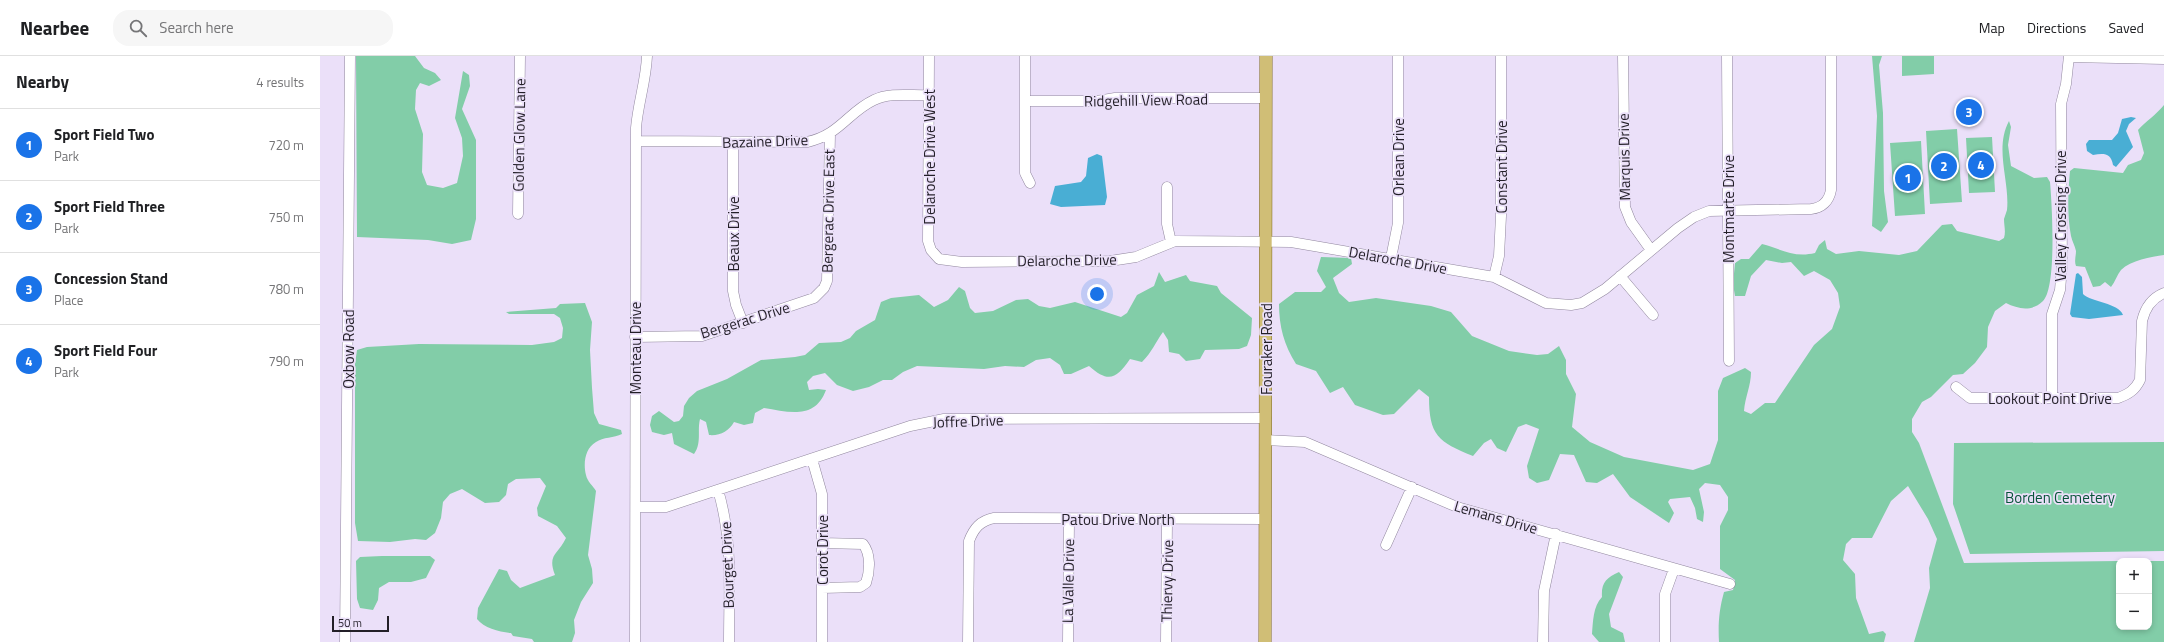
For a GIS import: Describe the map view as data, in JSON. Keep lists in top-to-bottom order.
{
  "streets": {
    "main road": ["Fouraker Road"],
    "street": [
      "Ridgehill View Road",
      "Golden Glow Lane",
      "Bazaine Drive",
      "Delaroche Drive West",
      "Orlean Drive",
      "Marquis Drive",
      "Constant Drive",
      "Montmarte Drive",
      "Bergerac Drive East",
      "Valley Crossing Drive",
      "Beaux Drive",
      "Delaroche Drive",
      "Bergerac Drive",
      "Monteau Drive",
      "Oxbow Road",
      "Lookout Point Drive",
      "Joffre Drive",
      "Lemans Drive",
      "Patou Drive North",
      "Corot Drive",
      "Bourget Drive",
      "La Valle Drive",
      "Thiervy Drive"
    ]
  },
  "crossings": [
    ["Ridgehill View Road", "Fouraker Road"],
    ["Bazaine Drive", "Delaroche Drive West"],
    ["Bazaine Drive", "Bergerac Drive East"],
    ["Bazaine Drive", "Beaux Drive"],
    ["Bazaine Drive", "Monteau Drive"],
    ["Delaroche Drive West", "Delaroche Drive"],
    ["Orlean Drive", "Delaroche Drive"],
    ["Marquis Drive", "Delaroche Drive"],
    ["Constant Drive", "Delaroche Drive"],
    ["Montmarte Drive", "Delaroche Drive"],
    ["Bergerac Drive East", "Bergerac Drive"],
    ["Valley Crossing Drive", "Lookout Point Drive"],
    ["Beaux Drive", "Bergerac Drive"],
    ["Delaroche Drive", "Fouraker Road"],
    ["Bergerac Drive", "Monteau Drive"],
    ["Monteau Drive", "Joffre Drive"],
    ["Fouraker Road", "Joffre Drive"],
    ["Fouraker Road", "Lemans Drive"],
    ["Fouraker Road", "Patou Drive North"],
    ["Joffre Drive", "Corot Drive"],
    ["Joffre Drive", "Bourget Drive"],
    ["Patou Drive North", "La Valle Drive"],
    ["Patou Drive North", "Thiervy Drive"]
  ],
  "parks": ["Borden Cemetery"],
  "scale_bar": "50 m",
  "page": {
    "header": "Nearbee",
    "search": "Search here",
    "nav": ["Map", "Directions", "Saved"],
    "heading": ["Nearby", "4 results"],
    "pins": [
      "3",
      "4",
      "2",
      "1"
    ],
    "list": [
      {
        "mark": "1",
        "name": "Sport Field Two",
        "note": "Park",
        "value": "720 m"
      },
      {
        "mark": "2",
        "name": "Sport Field Three",
        "note": "Park",
        "value": "750 m"
      },
      {
        "mark": "3",
        "name": "Concession Stand",
        "note": "Place",
        "value": "780 m"
      },
      {
        "mark": "4",
        "name": "Sport Field Four",
        "note": "Park",
        "value": "790 m"
      }
    ],
    "map_buttons": ["+", "−"],
    "scale": "50 m"
  }
}
